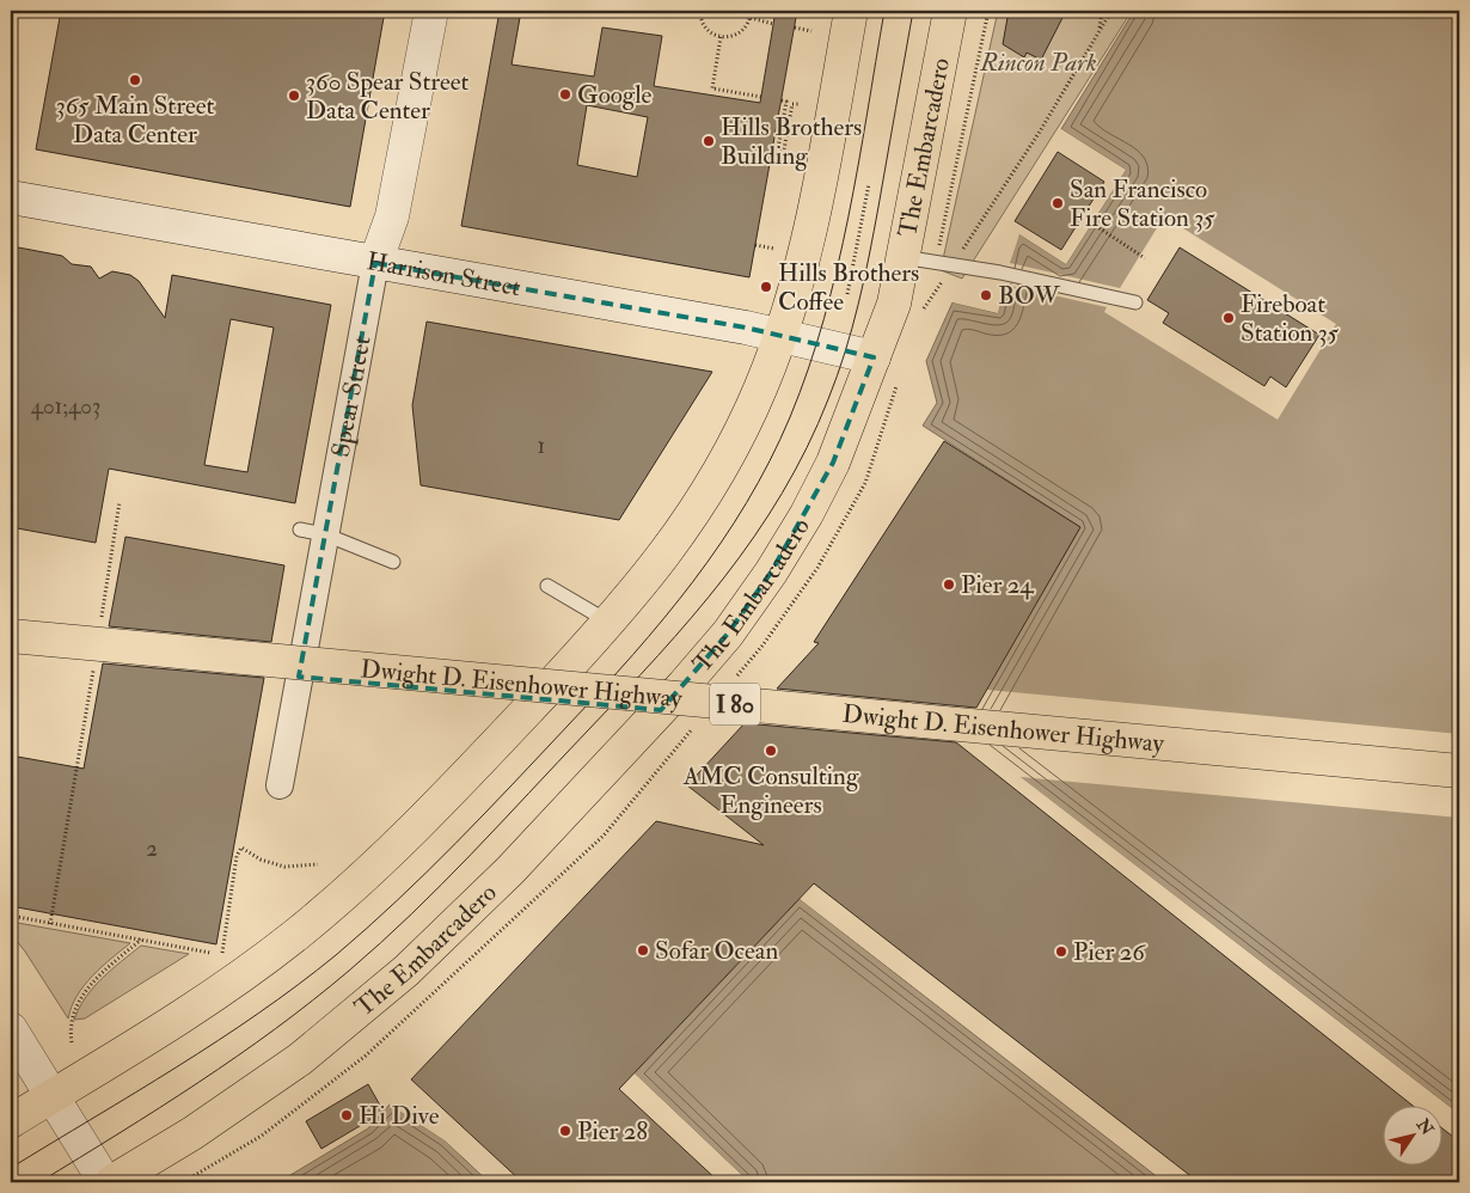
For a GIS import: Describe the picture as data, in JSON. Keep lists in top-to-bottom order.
{
  "streets": {
    "main road": [
      "The Embarcadero",
      "Harrison Street",
      "Spear Street",
      "Dwight D. Eisenhower Highway",
      "I 80"
    ]
  },
  "crossings": [
    ["The Embarcadero", "Harrison Street"],
    ["Harrison Street", "Spear Street"]
  ],
  "parks": ["Rincon Park"],
  "places": [
    "365 Main Street Data Center",
    "Google",
    "360 Spear Street Data Center",
    "Hills Brothers Building",
    "San Francisco Fire Station 35",
    "Hills Brothers Coffee",
    "BOW",
    "Fireboat Station 35",
    "Pier 24",
    "AMC Consulting Engineers",
    "Sofar Ocean",
    "Pier 26",
    "Hi Dive",
    "Pier 28"
  ],
  "house_numbers": ["401;403", "1", "2"],
  "north": "top right"
}
